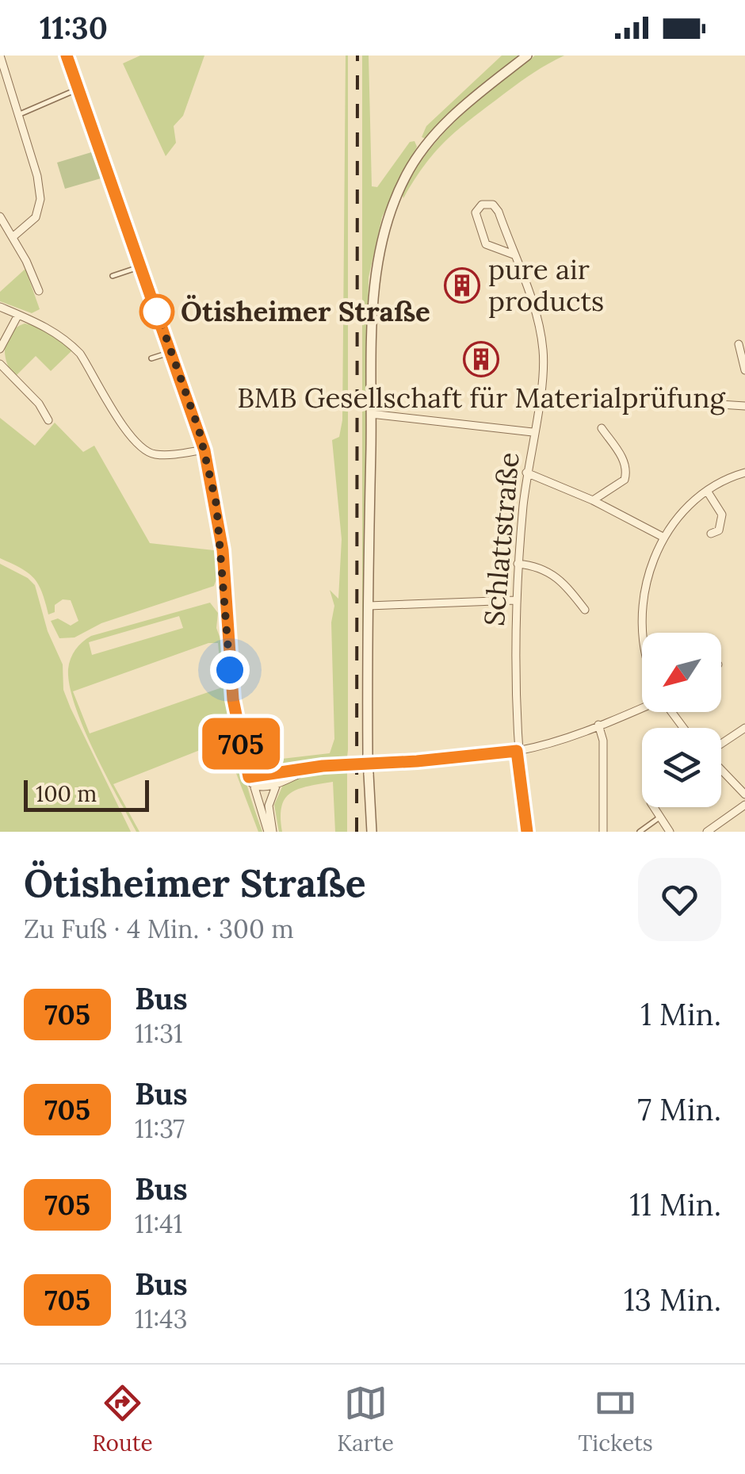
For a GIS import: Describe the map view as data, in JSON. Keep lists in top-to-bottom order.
{
  "streets": {
    "street": ["Schlattstraße"]
  },
  "places": {
    "building": ["pure air products", "BMB Gesellschaft für Materialprüfung"],
    "other": ["Ötisheimer Straße"]
  },
  "lines": ["bus line 705"],
  "scale_bar": "100 m",
  "north": "bottom left",
  "page": {
    "status": "11:30",
    "on_map": "705",
    "scale": "100 m",
    "heading": ["Ötisheimer Straße", "Zu Fuß · 4 Min. · 300 m"],
    "list": [
      {
        "mark": "705",
        "name": "Bus",
        "note": "11:31",
        "value": "1 Min."
      },
      {
        "mark": "705",
        "name": "Bus",
        "note": "11:37",
        "value": "7 Min."
      },
      {
        "mark": "705",
        "name": "Bus",
        "note": "11:41",
        "value": "11 Min."
      },
      {
        "mark": "705",
        "name": "Bus",
        "note": "11:43",
        "value": "13 Min."
      }
    ],
    "tabs": ["Route", "Karte", "Tickets"]
  }
}
